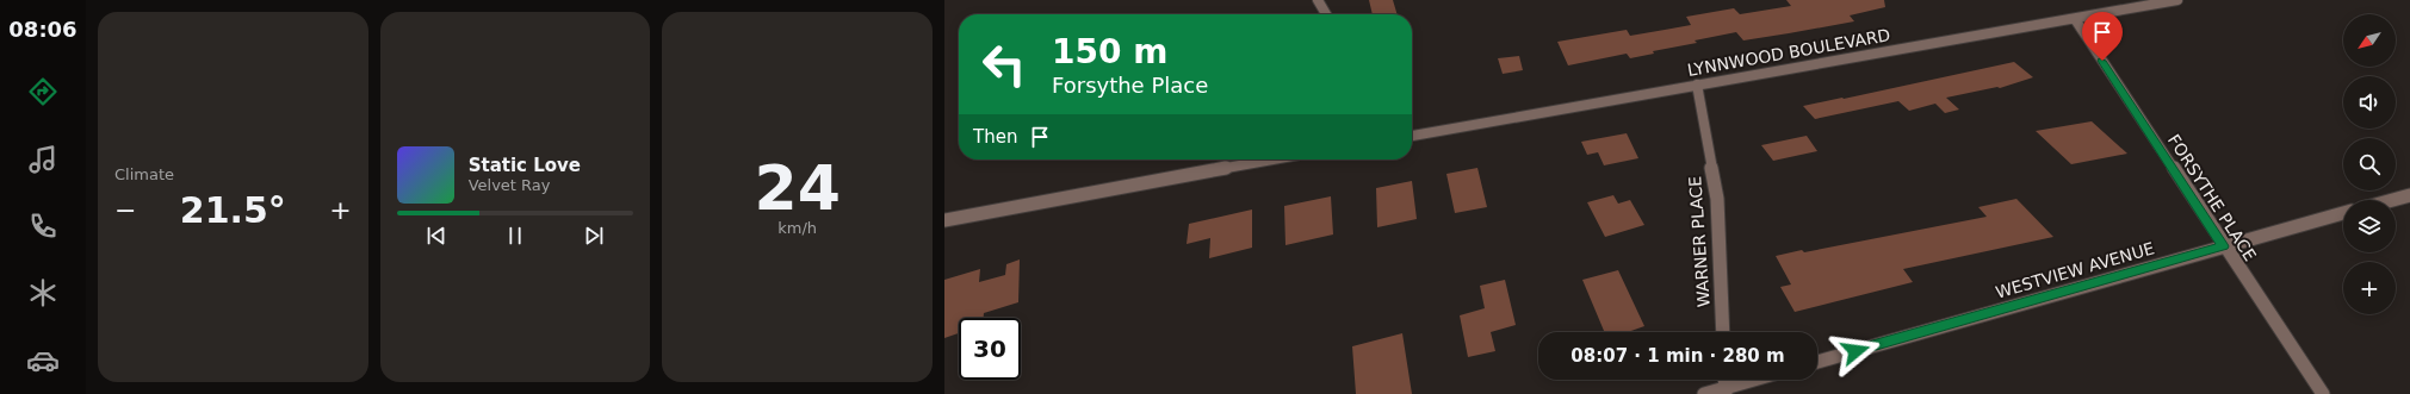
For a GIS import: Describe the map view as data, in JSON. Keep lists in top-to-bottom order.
{
  "streets": {
    "street": [
      "LYNNWOOD BOULEVARD",
      "FORSYTHE PLACE",
      "WARNER PLACE",
      "WESTVIEW AVENUE"
    ]
  },
  "crossings": [
    ["LYNNWOOD BOULEVARD", "FORSYTHE PLACE"],
    ["LYNNWOOD BOULEVARD", "WARNER PLACE"],
    ["FORSYTHE PLACE", "WESTVIEW AVENUE"]
  ],
  "north": "bottom left",
  "page": {
    "tabs": "08:06",
    "tile": [
      "Climate",
      ["24", "km/h"]
    ],
    "map_buttons": "+",
    "turn": ["150 m", "Forsythe Place"],
    "then": "Then",
    "song": ["Static Love", "Velvet Ray"],
    "heat": ["−", "21.5°", "+"],
    "limit": "30",
    "trip": "08:07 · 1 min · 280 m"
  }
}
